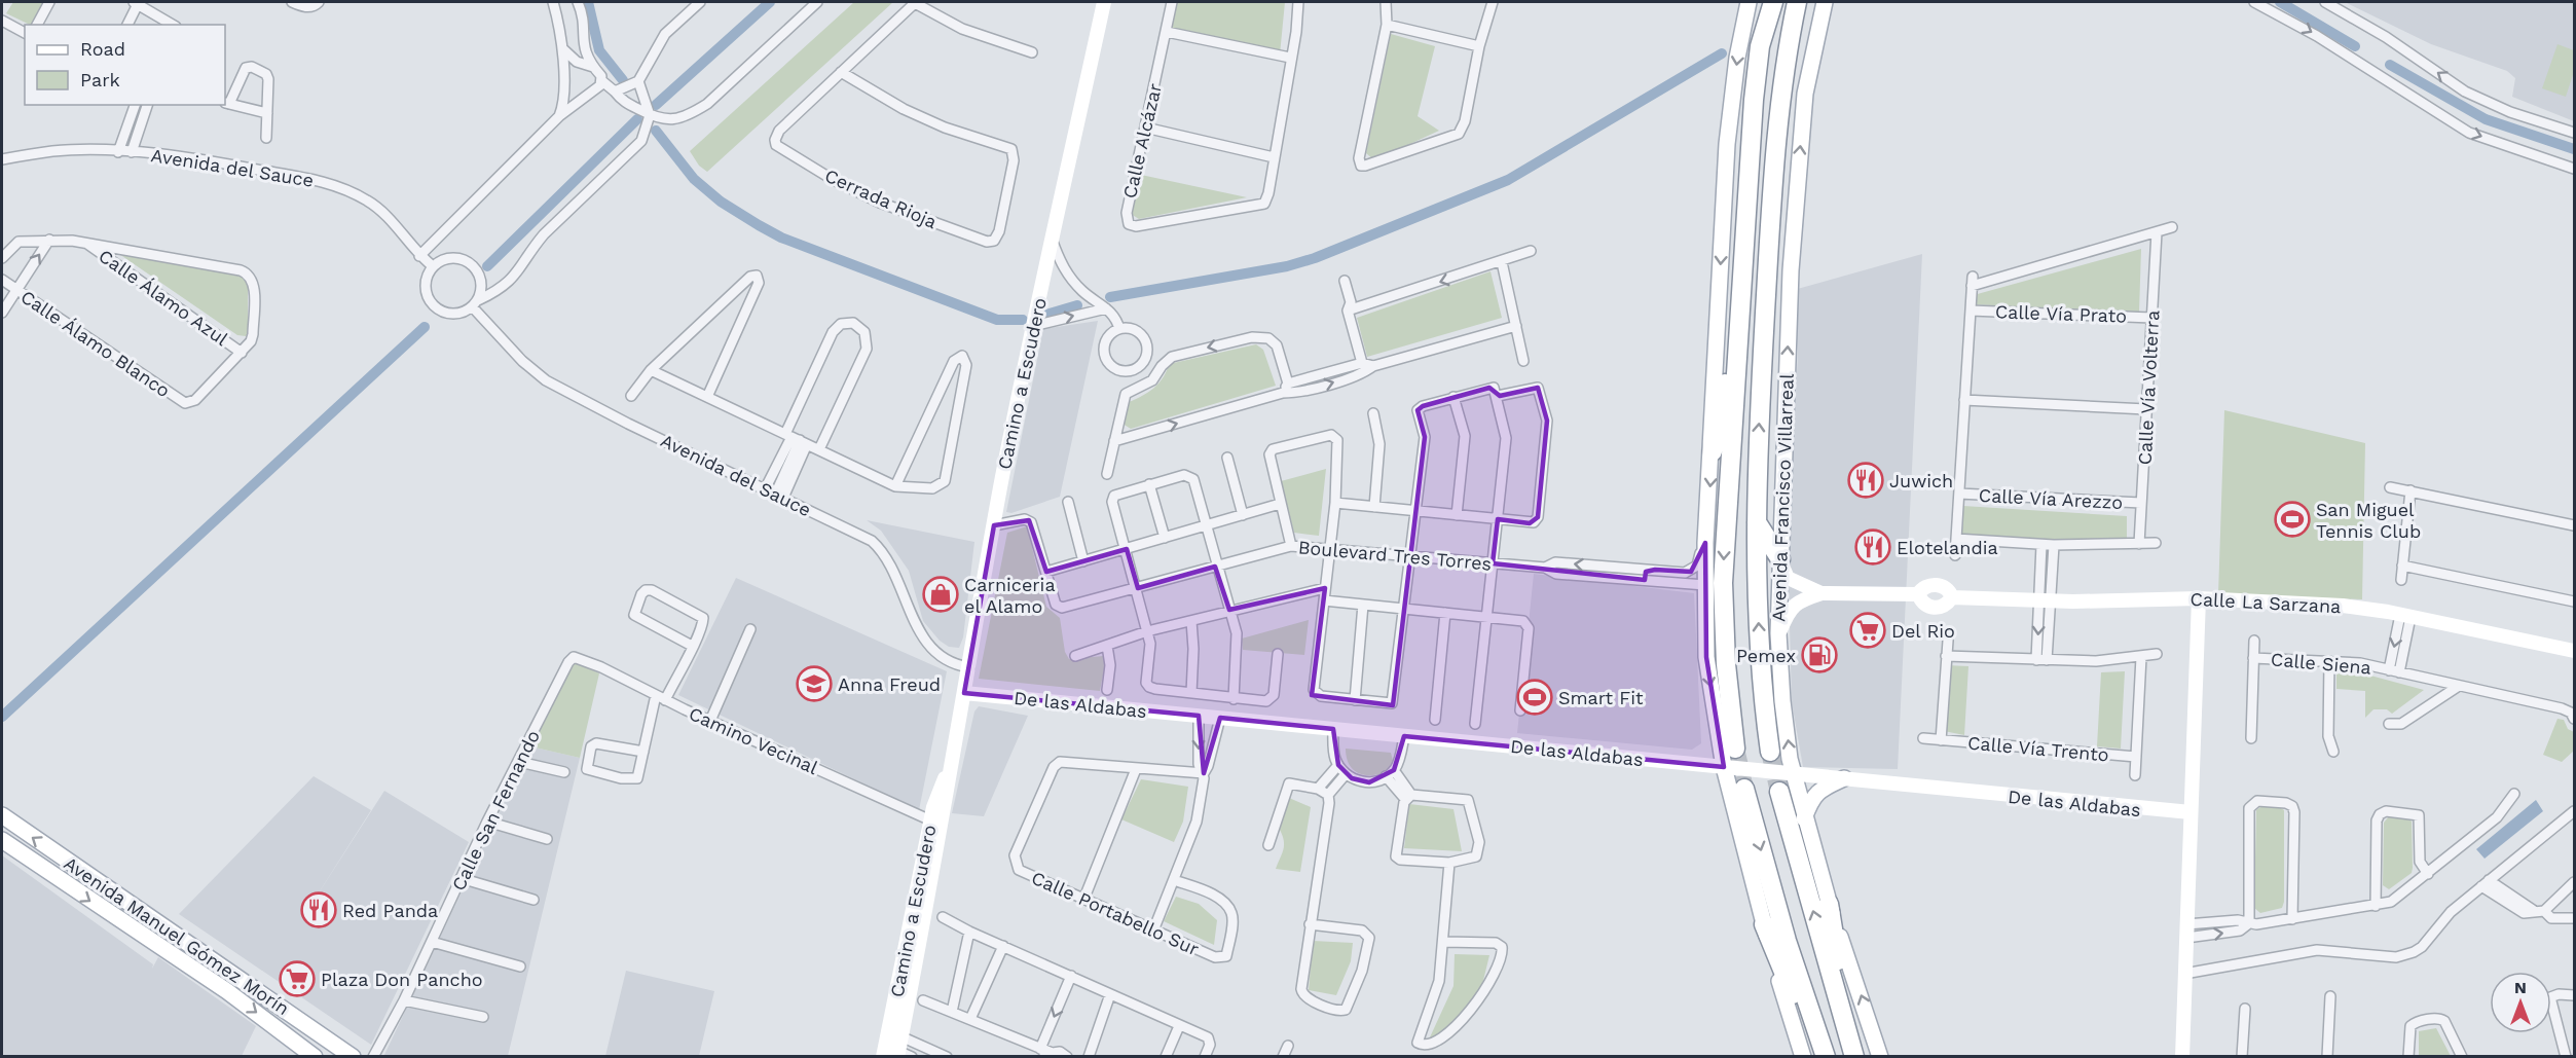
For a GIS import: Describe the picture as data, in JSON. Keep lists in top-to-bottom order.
{
  "streets": {
    "highway": ["Avenida Francisco Villarreal"],
    "main road": ["Avenida Manuel Gómez Morín"],
    "street": [
      "Calle Alcázar",
      "Avenida del Sauce",
      "Cerrada Rioja",
      "Calle Álamo Azul",
      "Calle Vía Prato",
      "Calle Álamo Blanco",
      "Camino a Escudero",
      "Calle Vía Volterra",
      "Calle Vía Arezzo",
      "Boulevard Tres Torres",
      "Calle La Sarzana",
      "Calle Siena",
      "De las Aldabas",
      "Camino Vecinal",
      "Calle Vía Trento",
      "Calle San Fernando",
      "Calle Portabello Sur"
    ]
  },
  "crossings": [
    ["Avenida del Sauce", "Camino a Escudero"],
    ["Calle Álamo Azul", "Calle Álamo Blanco"],
    ["Calle Vía Prato", "Calle Vía Volterra"],
    ["Camino a Escudero", "De las Aldabas"],
    ["Camino a Escudero", "Camino Vecinal"],
    ["Calle Vía Volterra", "Calle Vía Arezzo"],
    ["Avenida Francisco Villarreal", "Calle La Sarzana"],
    ["Avenida Francisco Villarreal", "De las Aldabas"],
    ["Calle La Sarzana", "Calle Siena"],
    ["Camino Vecinal", "Calle San Fernando"]
  ],
  "places": {
    "restaurant": ["Juwich", "Elotelandia", "Red Panda"],
    "sports": ["San Miguel Tennis Club", "Smart Fit"],
    "shop": ["Carniceria el Alamo"],
    "supermarket": ["Del Rio", "Plaza Don Pancho"],
    "fuel station": ["Pemex"],
    "school or university": ["Anna Freud"]
  },
  "legend": ["Road", "Park"],
  "north": "top"
}
